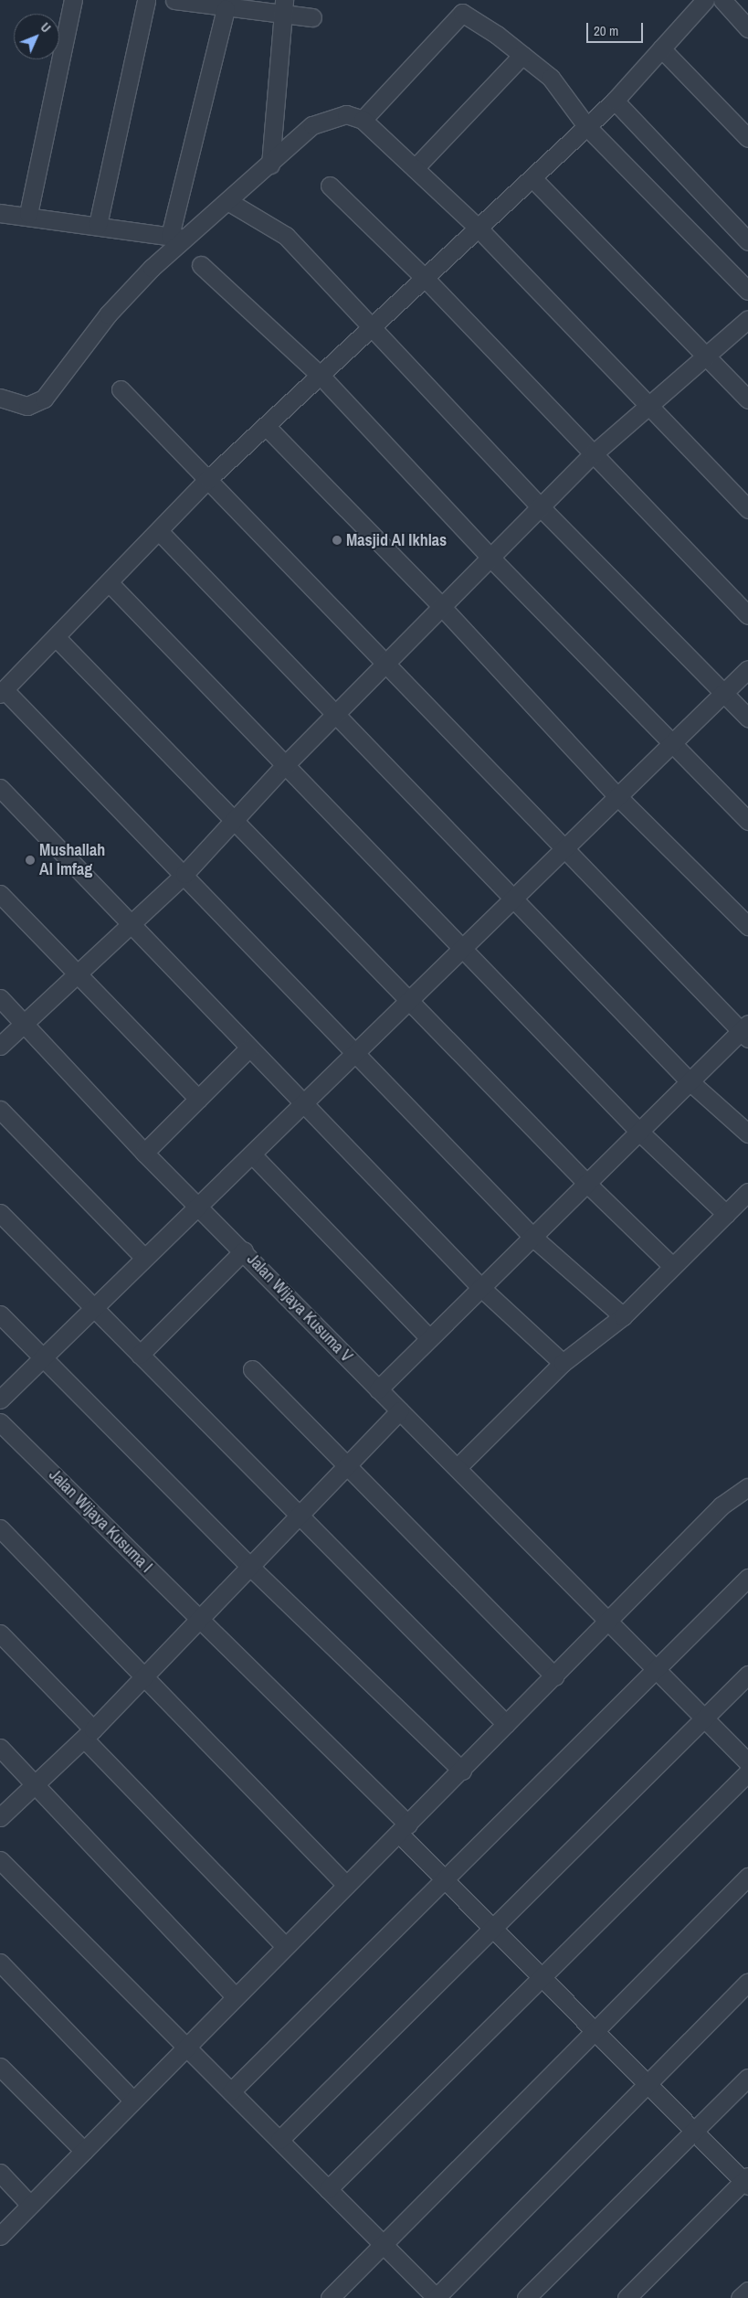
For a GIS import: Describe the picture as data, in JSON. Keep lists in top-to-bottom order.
{
  "streets": {
    "street": ["Jalan Wijaya Kusuma V", "Jalan Wijaya Kusuma I"]
  },
  "places": ["Masjid Al Ikhlas", "Mushallah Al Imfag"],
  "scale_bar": "20 m",
  "north": "top right"
}
